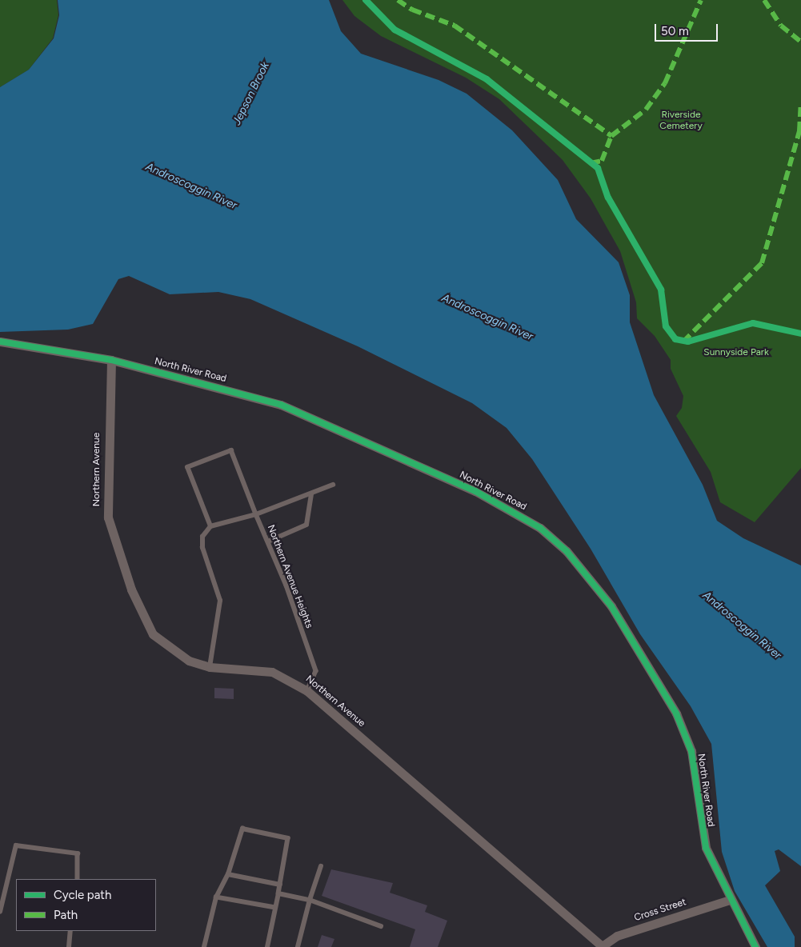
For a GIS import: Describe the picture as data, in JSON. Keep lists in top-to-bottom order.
{
  "streets": {
    "street": ["North River Road", "Northern Avenue", "Cross Street"],
    "lane": ["Northern Avenue Heights"]
  },
  "crossings": [
    ["North River Road", "Northern Avenue"],
    ["North River Road", "Cross Street"],
    ["Northern Avenue", "Northern Avenue Heights"],
    ["Northern Avenue", "Cross Street"]
  ],
  "water": ["Jepson Brook", "Androscoggin River"],
  "parks": ["Riverside Cemetery", "Sunnyside Park"],
  "legend": ["Cycle path", "Path"],
  "scale_bar": "50 m"
}
